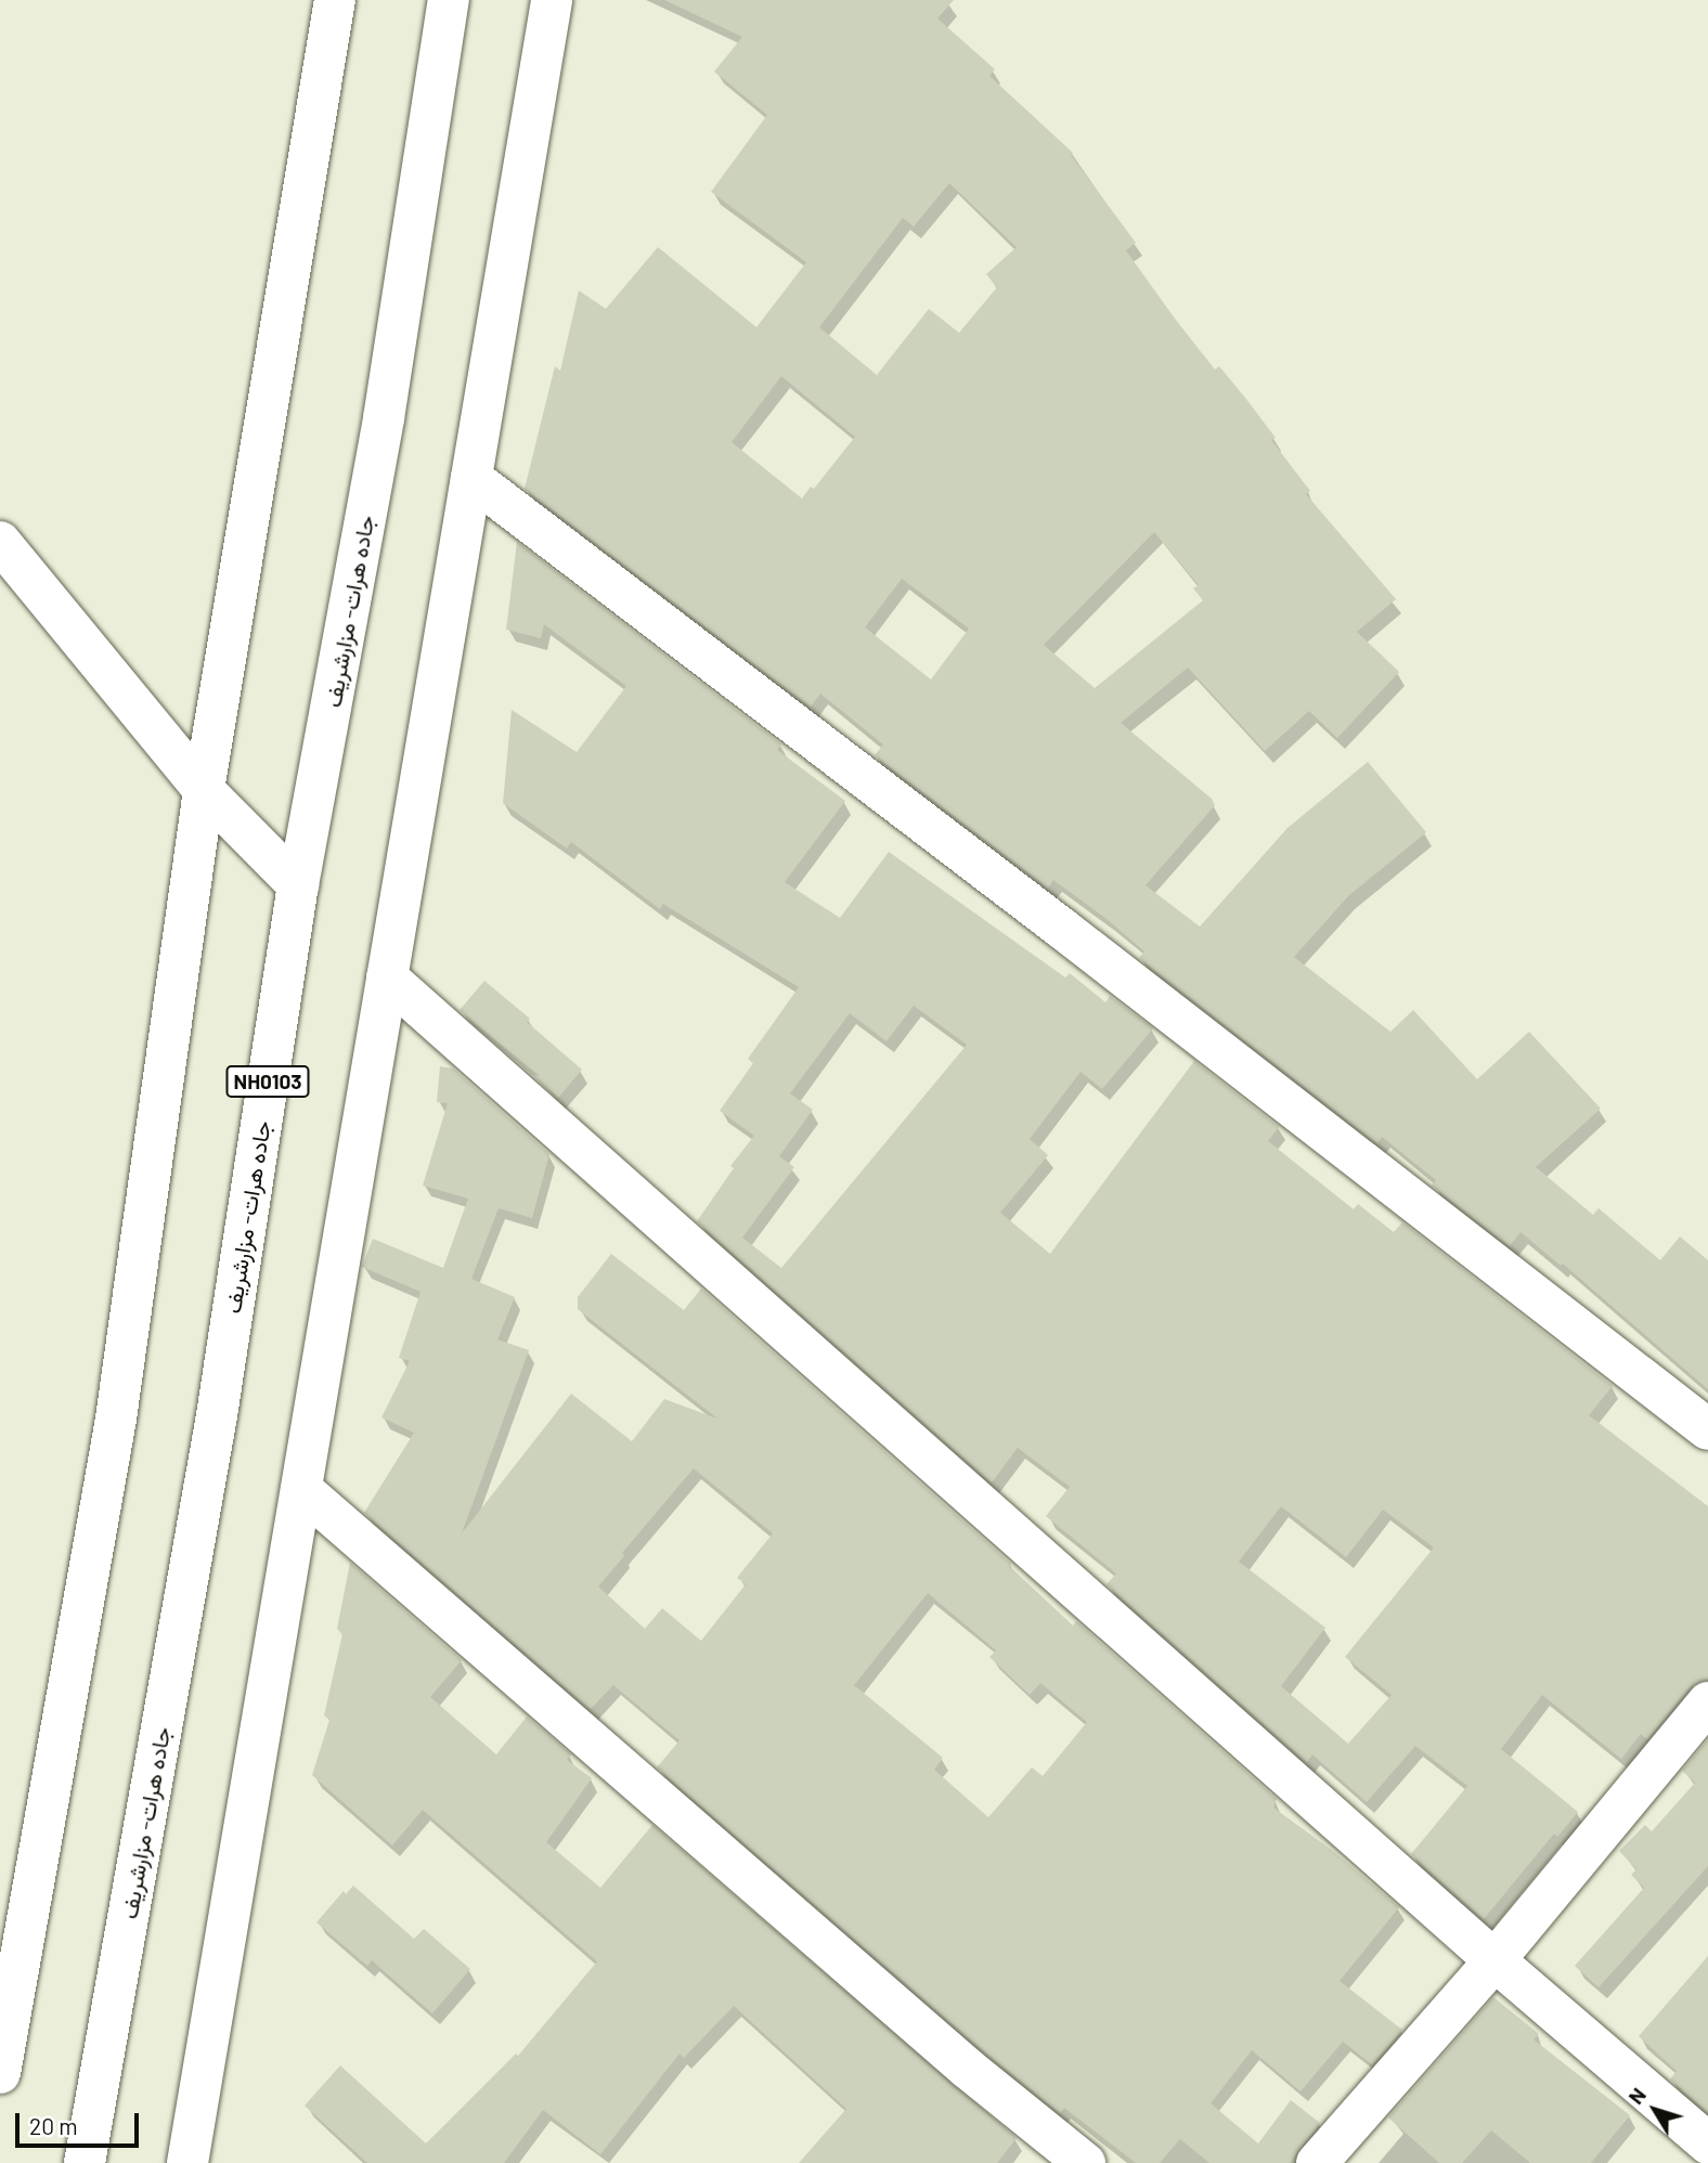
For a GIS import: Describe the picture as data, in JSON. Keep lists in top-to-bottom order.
{
  "streets": {
    "main road": ["جاده هرات- مزارشریف", "NH0103"]
  },
  "scale_bar": "20 m",
  "north": "top left"
}
